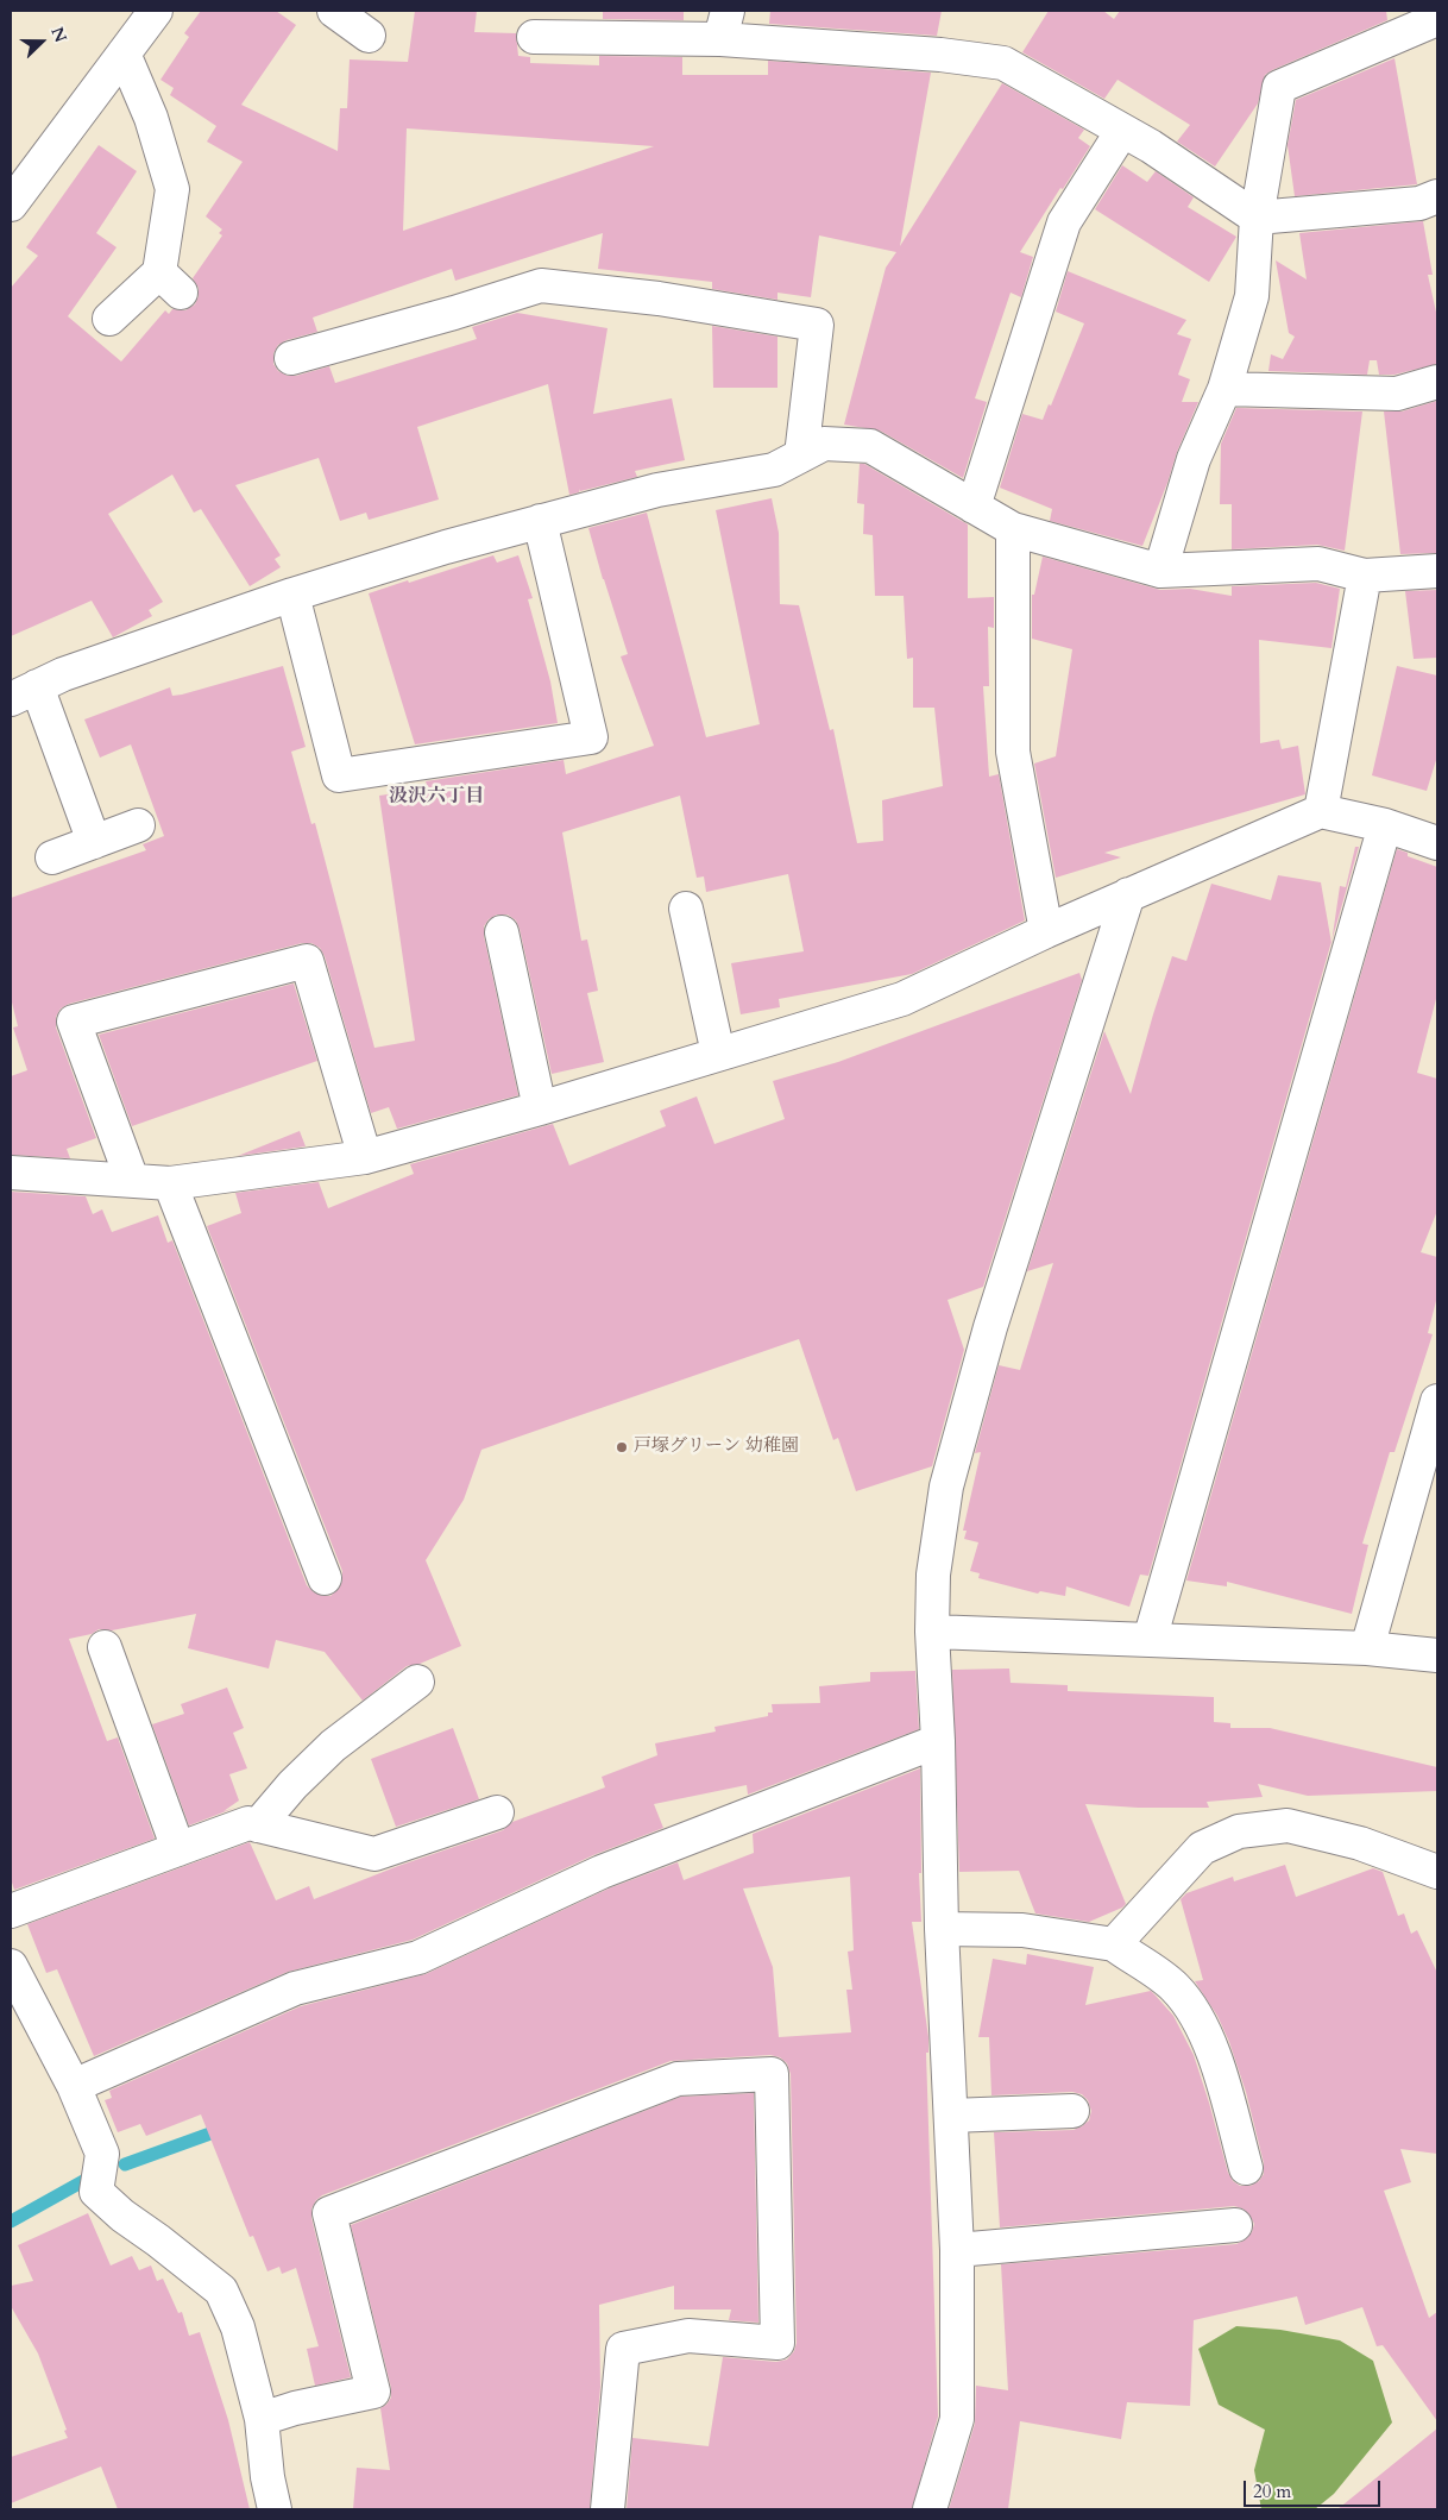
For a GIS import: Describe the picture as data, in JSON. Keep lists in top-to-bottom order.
{
  "districts": ["汲沢六丁目"],
  "places": ["戸塚グリーン 幼稚園"],
  "scale_bar": "20 m",
  "north": "right"
}
